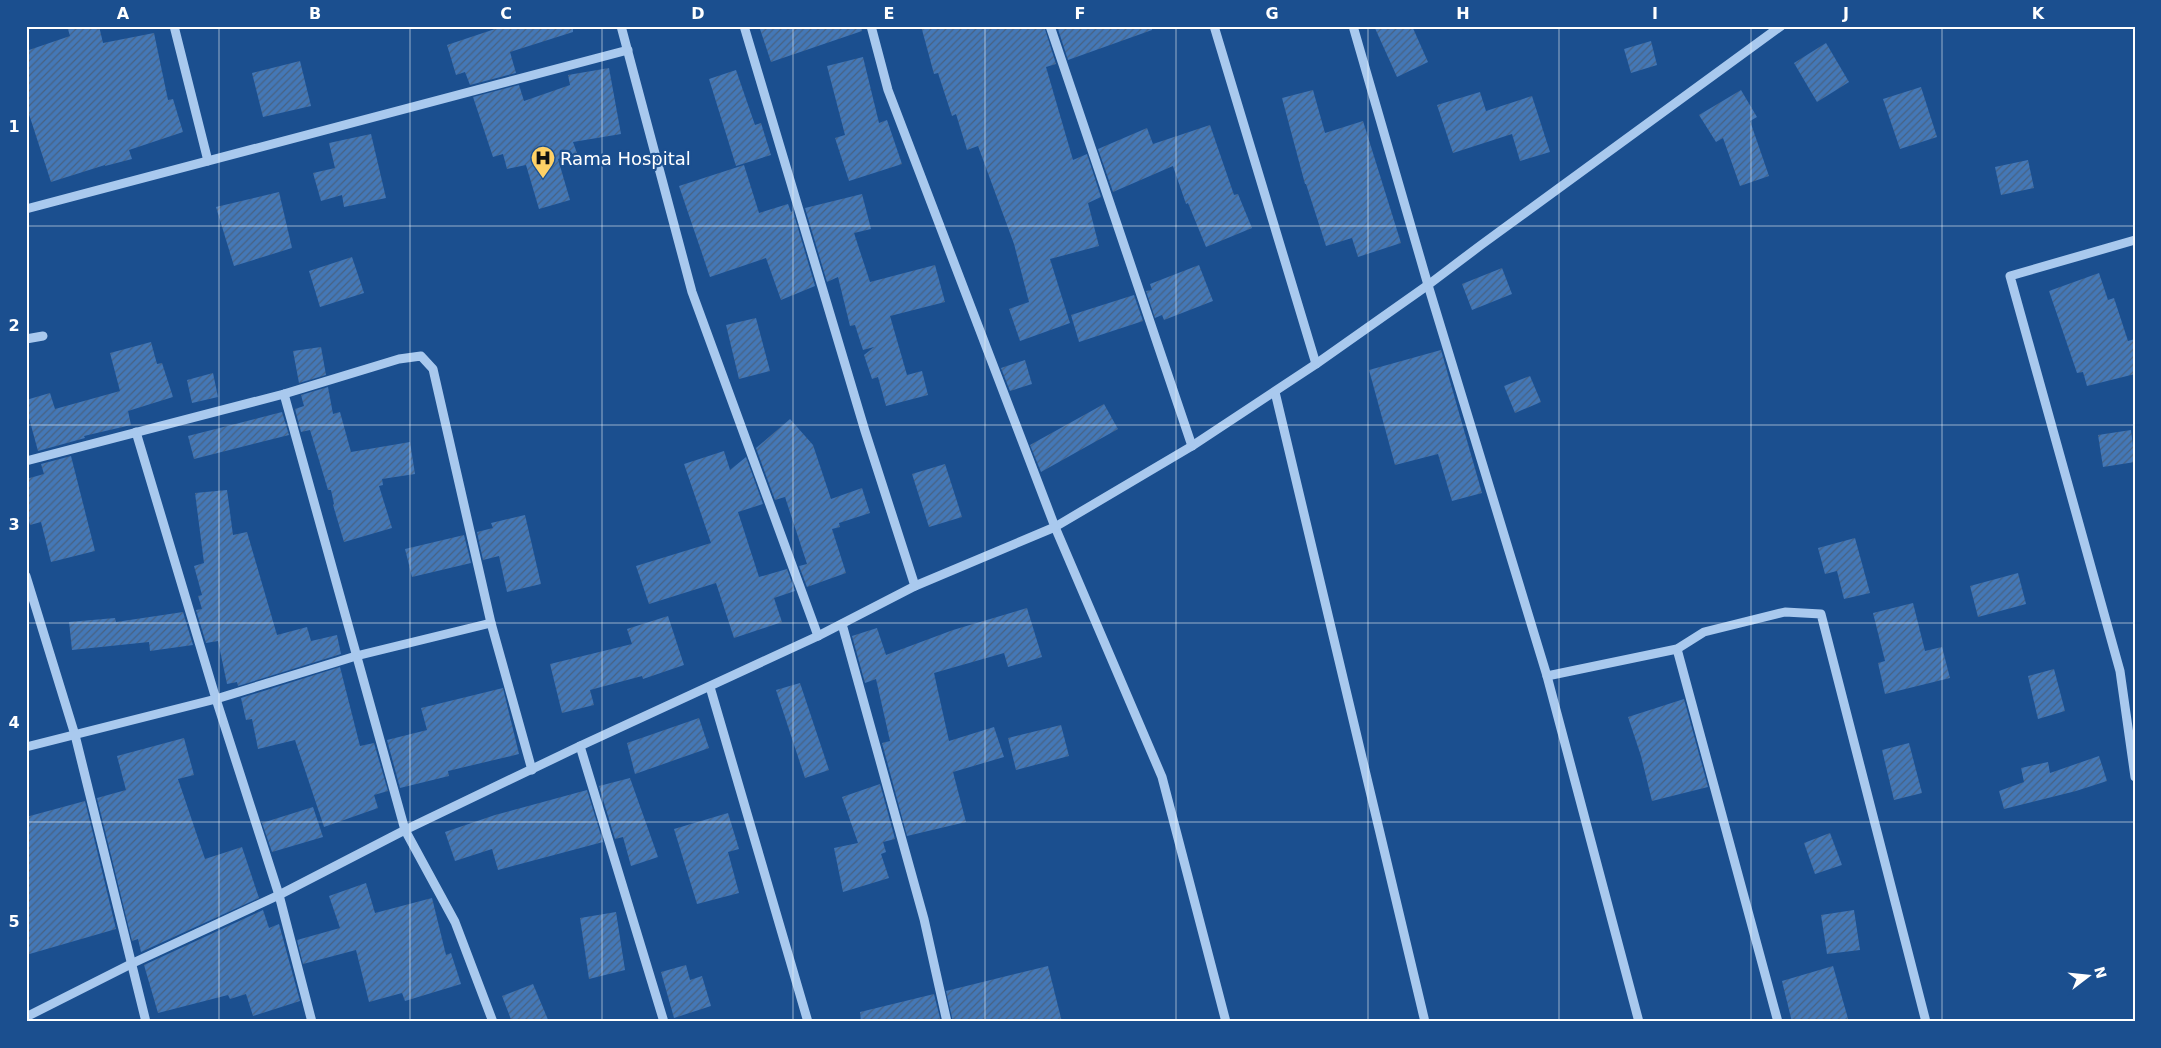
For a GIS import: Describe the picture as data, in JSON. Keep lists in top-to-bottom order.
{
  "places": {
    "hospital": ["Rama Hospital"]
  },
  "north": "right",
  "grid": {
    "columns": [
      "A",
      "B",
      "C",
      "D",
      "E",
      "F",
      "G",
      "H",
      "I",
      "J",
      "K"
    ],
    "rows": [
      "1",
      "2",
      "3",
      "4",
      "5"
    ]
  }
}
